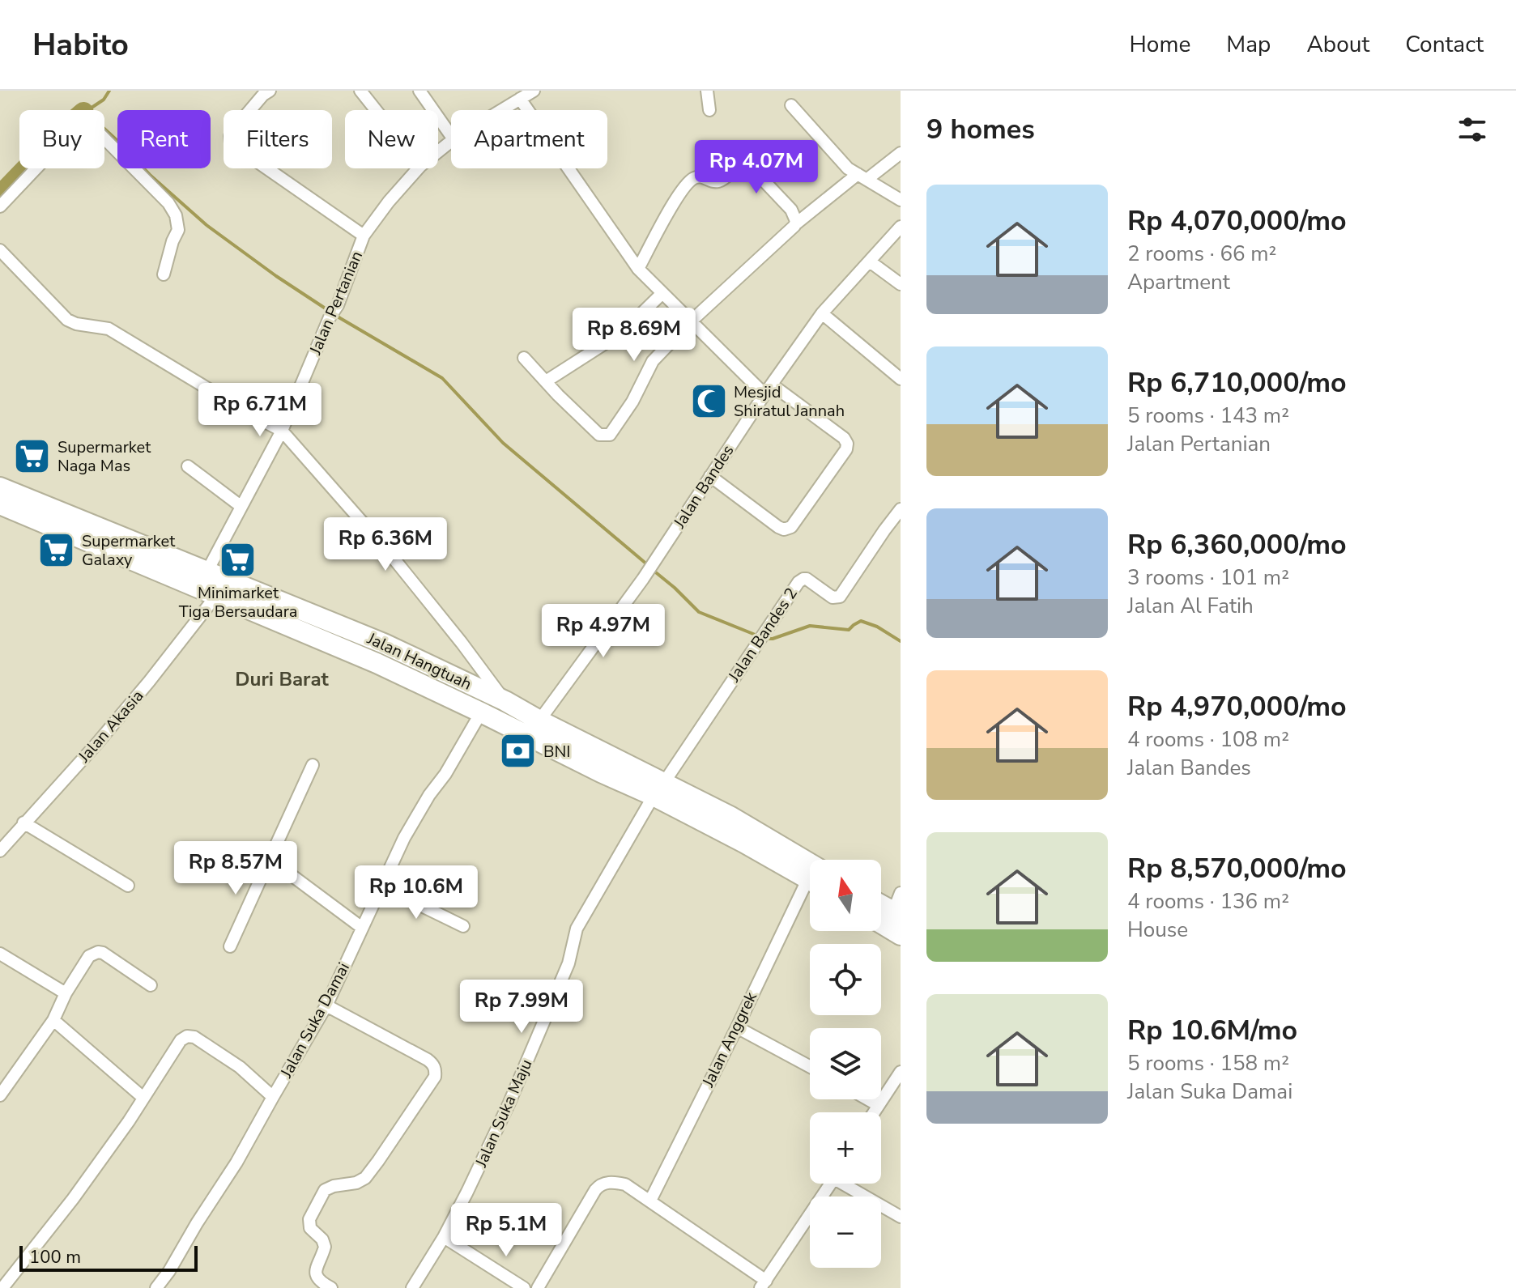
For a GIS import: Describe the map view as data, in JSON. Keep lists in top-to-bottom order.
{
  "streets": {
    "highway": ["Jalan Hangtuah"],
    "street": [
      "Jalan Pertanian",
      "Jalan Bandes",
      "Jalan Bandes 2",
      "Jalan Akasia",
      "Jalan Suka Damai",
      "Jalan Anggrek",
      "Jalan Suka Maju"
    ]
  },
  "crossings": [
    ["Jalan Pertanian", "Jalan Hangtuah"],
    ["Jalan Bandes", "Jalan Hangtuah"],
    ["Jalan Bandes 2", "Jalan Hangtuah"],
    ["Jalan Bandes 2", "Jalan Suka Maju"],
    ["Jalan Hangtuah", "Jalan Akasia"],
    ["Jalan Hangtuah", "Jalan Suka Damai"],
    ["Jalan Hangtuah", "Jalan Suka Maju"]
  ],
  "districts": ["Duri Barat"],
  "places": {
    "mosque": ["Mesjid Shiratul Jannah"],
    "supermarket": ["Supermarket Naga Mas", "Supermarket Galaxy", "Minimarket Tiga Bersaudara"],
    "bank": ["BNI"]
  },
  "scale_bar": "100 m",
  "north": "top",
  "page": {
    "header": "Habito",
    "nav": [
      "Home",
      "Map",
      "About",
      "Contact"
    ],
    "heading": "9 homes",
    "chip": [
      "Buy",
      "Rent",
      "Filters",
      "New",
      "Apartment"
    ],
    "price": [
      "Rp 4.07M",
      "Rp 8.69M",
      "Rp 6.71M",
      "Rp 6.36M",
      "Rp 4.97M",
      "Rp 8.57M",
      "Rp 10.6M",
      "Rp 7.99M",
      "Rp 5.1M"
    ],
    "list": [
      {
        "name": "Rp 4,070,000/mo",
        "note": "2 rooms · 66 m² · Apartment"
      },
      {
        "name": "Rp 6,710,000/mo",
        "note": "5 rooms · 143 m² · Jalan Pertanian"
      },
      {
        "name": "Rp 6,360,000/mo",
        "note": "3 rooms · 101 m² · Jalan Al Fatih"
      },
      {
        "name": "Rp 4,970,000/mo",
        "note": "4 rooms · 108 m² · Jalan Bandes"
      },
      {
        "name": "Rp 8,570,000/mo",
        "note": "4 rooms · 136 m² · House"
      },
      {
        "name": "Rp 10.6M/mo",
        "note": "5 rooms · 158 m² · Jalan Suka Damai"
      }
    ],
    "map_buttons": ["+", "−"],
    "scale": "100 m"
  }
}
